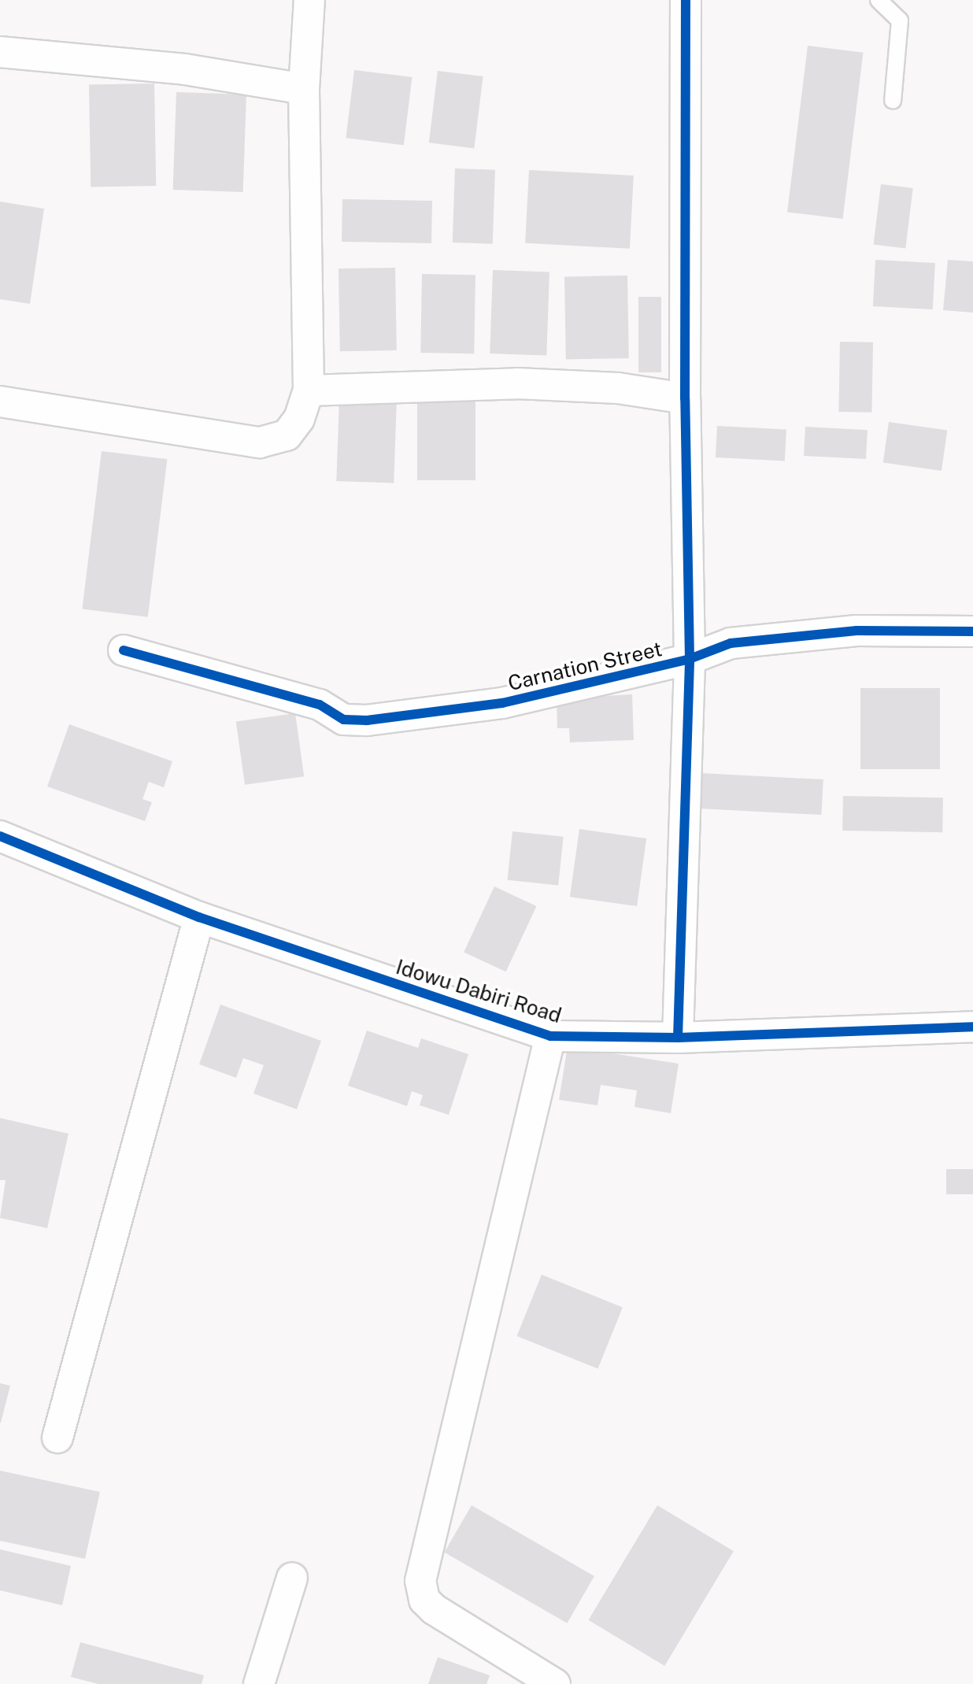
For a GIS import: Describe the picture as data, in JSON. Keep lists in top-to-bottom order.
{
  "streets": {
    "street": ["Carnation Street", "Idowu Dabiri Road"]
  }
}
